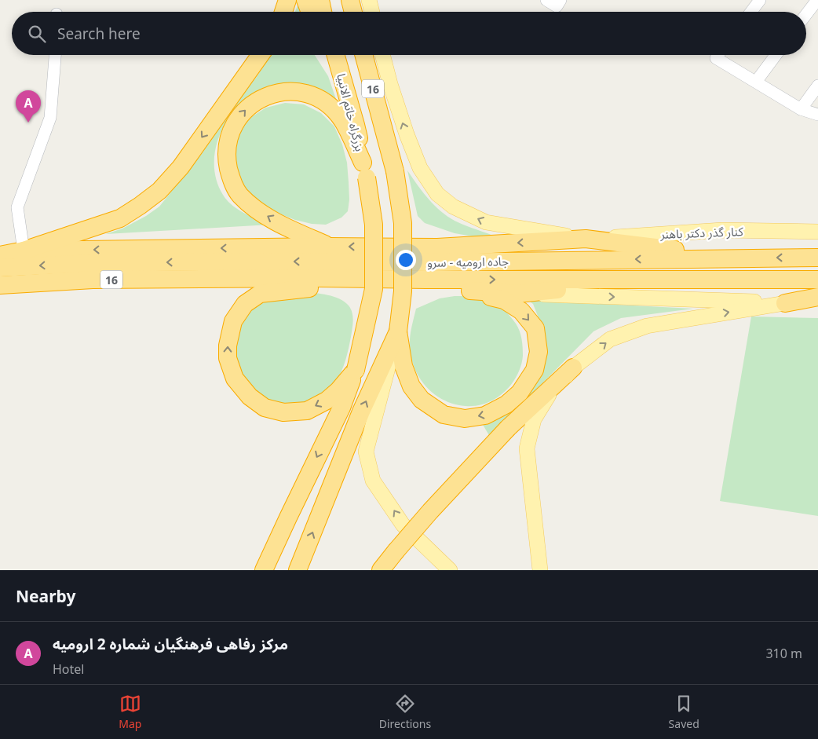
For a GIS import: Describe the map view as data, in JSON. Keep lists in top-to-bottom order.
{
  "streets": {
    "highway": ["16", "بزرگراه خاتم الانبیا", "جاده ارومیه - سرو"],
    "main road": ["کنار گذر دکتر باهنر"]
  },
  "one_way": ["کنار گذر دکتر باهنر"],
  "page": {
    "search": "Search here",
    "pins": "A",
    "heading": "Nearby",
    "list": [
      {
        "mark": "A",
        "name": "مرکز رفاهی فرهنگیان شماره 2 ارومیه",
        "note": "Hotel",
        "value": "310 m"
      }
    ],
    "nav": ["Map", "Directions", "Saved"]
  }
}
